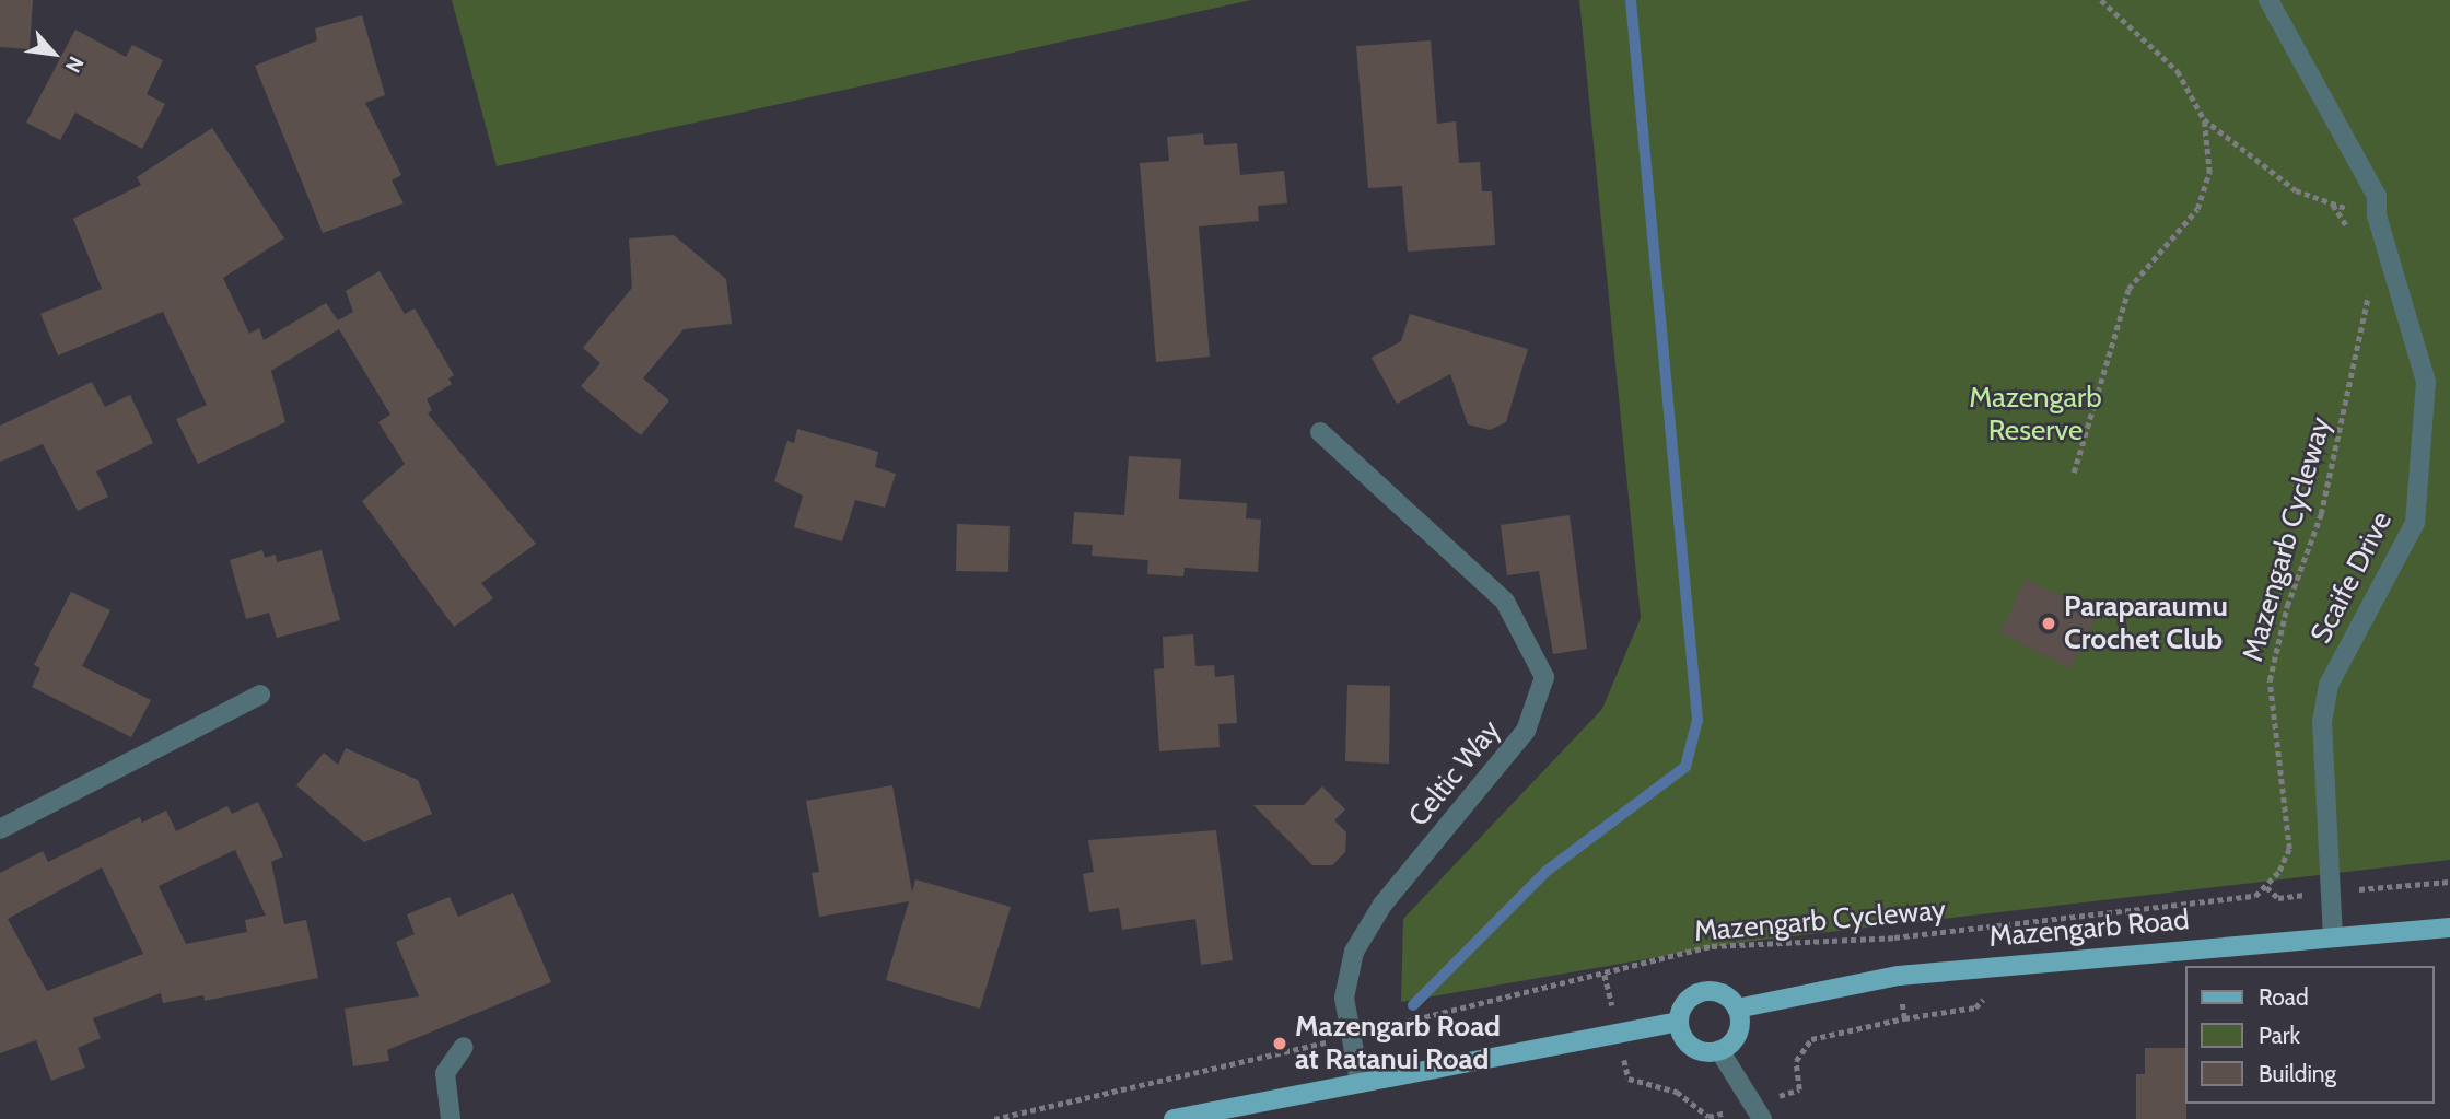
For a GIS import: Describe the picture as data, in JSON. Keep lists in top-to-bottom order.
{
  "streets": {
    "main road": ["Mazengarb Road"],
    "street": ["Scaife Drive", "Celtic Way"],
    "path": ["Mazengarb Cycleway"]
  },
  "crossings": [
    ["Mazengarb Cycleway", "Celtic Way"],
    ["Scaife Drive", "Mazengarb Road"]
  ],
  "parks": ["Mazengarb Reserve"],
  "places": ["Paraparaumu Crochet Club", "Mazengarb Road at Ratanui Road"],
  "legend": ["Road", "Park", "Building"],
  "north": "bottom right"
}
